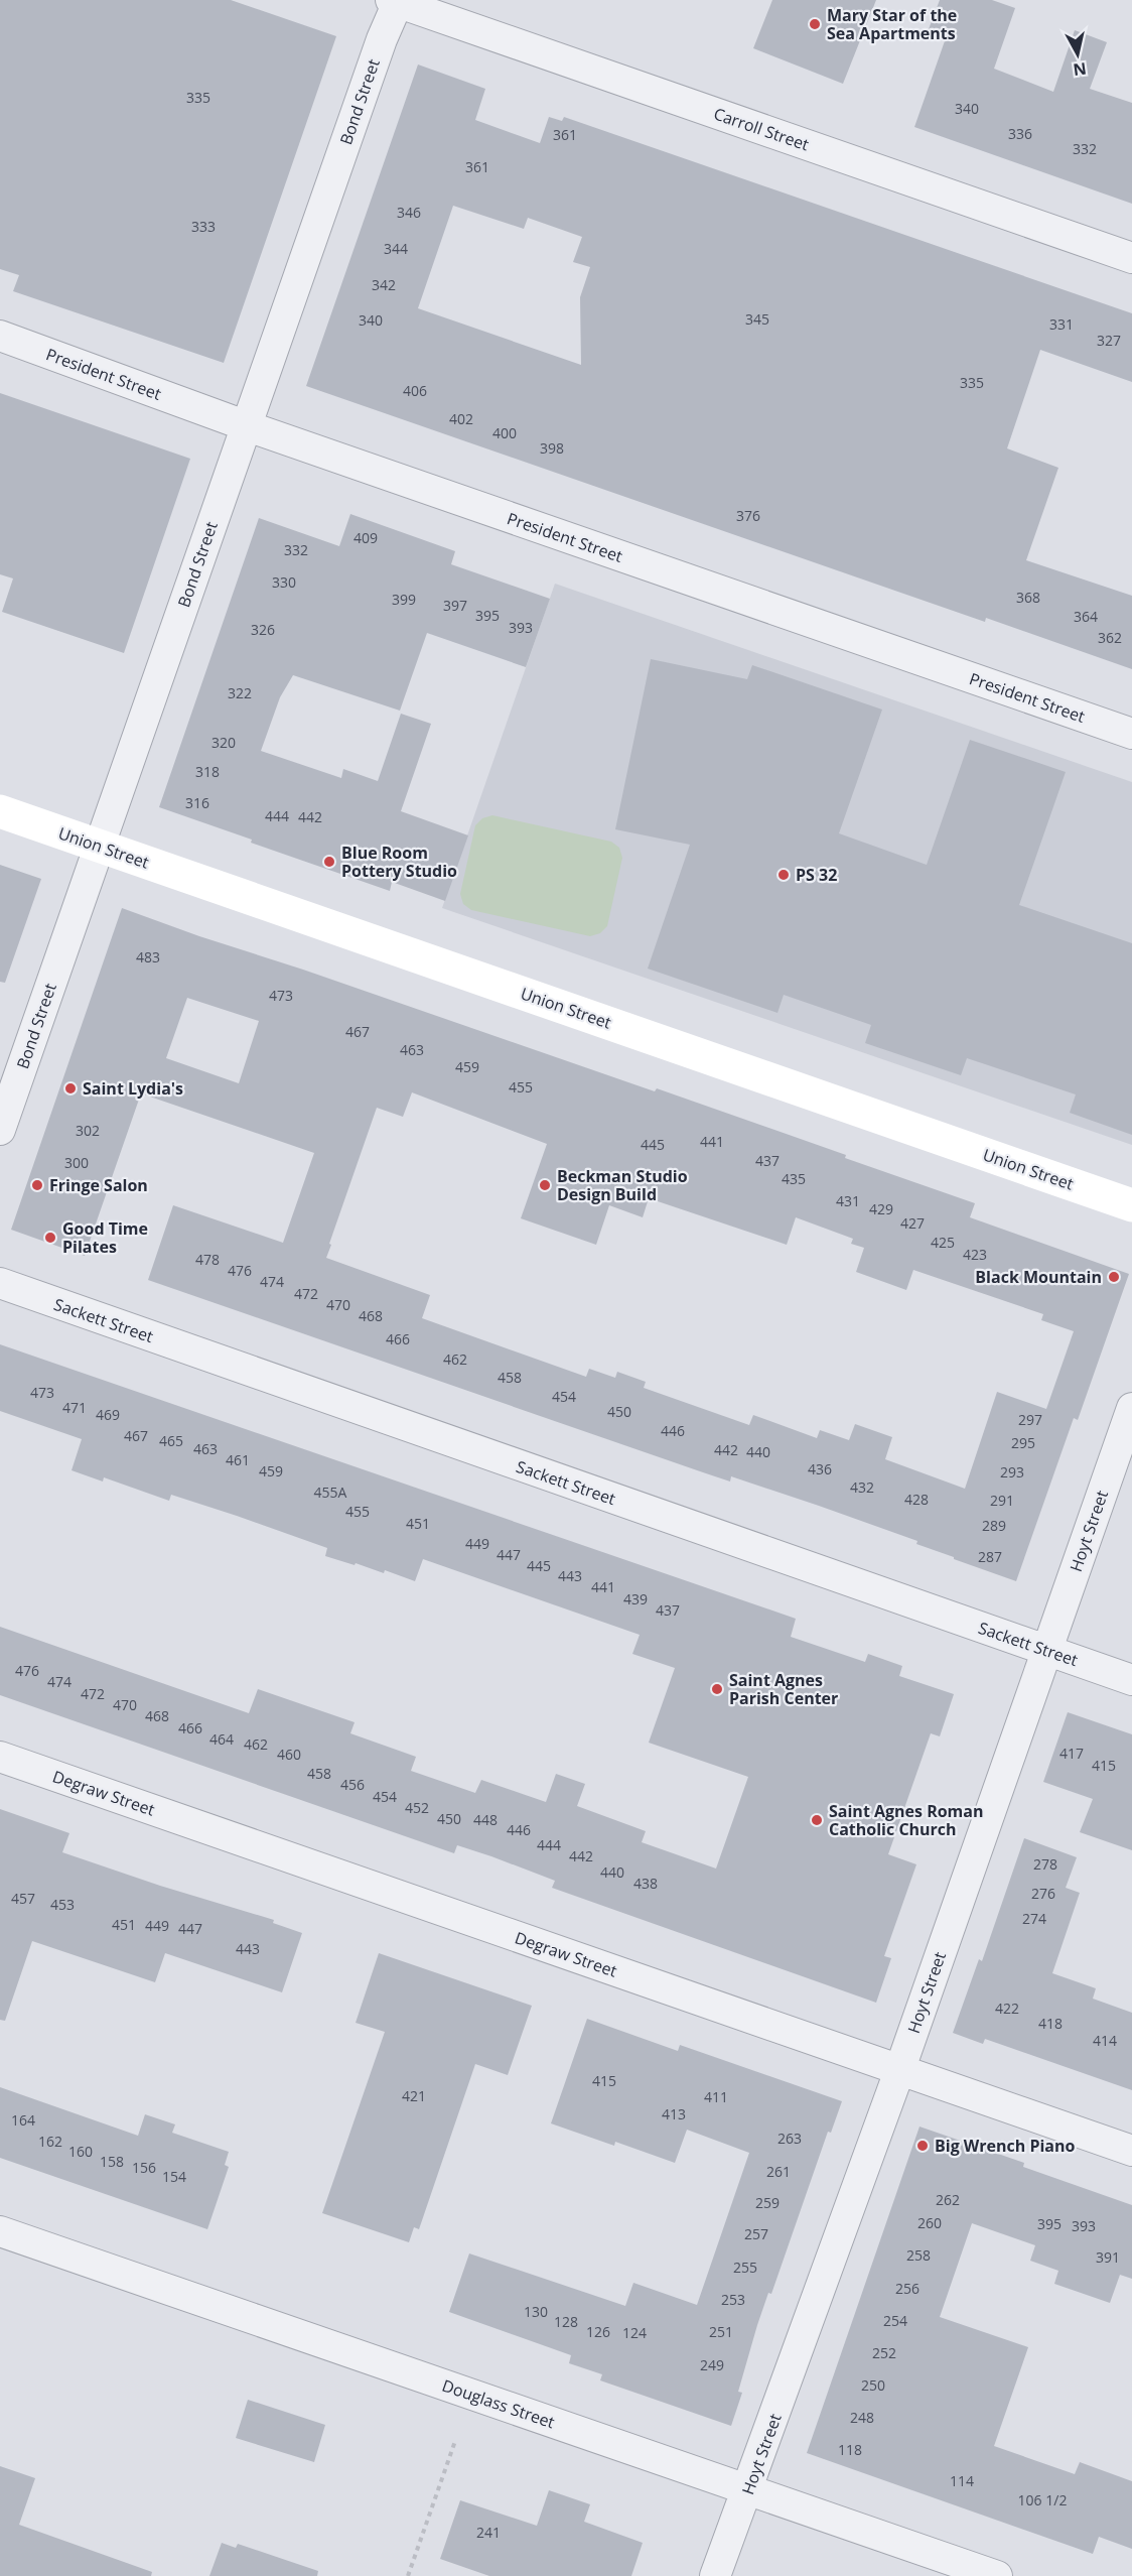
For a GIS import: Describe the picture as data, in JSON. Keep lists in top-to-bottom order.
{
  "streets": {
    "street": [
      "Bond Street",
      "Carroll Street",
      "President Street",
      "Union Street",
      "Sackett Street",
      "Hoyt Street",
      "Degraw Street",
      "Douglass Street"
    ]
  },
  "crossings": [
    ["Bond Street", "Carroll Street"],
    ["Bond Street", "President Street"],
    ["Bond Street", "Union Street"],
    ["Sackett Street", "Hoyt Street"],
    ["Hoyt Street", "Degraw Street"],
    ["Hoyt Street", "Douglass Street"]
  ],
  "places": [
    "Mary Star of the Sea Apartments",
    "Blue Room Pottery Studio",
    "PS 32",
    "Saint Lydia's",
    "Fringe Salon",
    "Beckman Studio Design Build",
    "Good Time Pilates",
    "Black Mountain",
    "Saint Agnes Parish Center",
    "Saint Agnes Roman Catholic Church",
    "Big Wrench Piano"
  ],
  "house_numbers": [
    "335",
    "340",
    "336",
    "361",
    "332",
    "361",
    "346",
    "333",
    "344",
    "342",
    "345",
    "340",
    "331",
    "327",
    "335",
    "406",
    "402",
    "400",
    "398",
    "376",
    "409",
    "332",
    "330",
    "368",
    "399",
    "397",
    "395",
    "364",
    "393",
    "326",
    "362",
    "322",
    "320",
    "318",
    "316",
    "444",
    "442",
    "483",
    "473",
    "467",
    "463",
    "459",
    "455",
    "302",
    "441",
    "445",
    "437",
    "300",
    "435",
    "431",
    "429",
    "427",
    "425",
    "423",
    "478",
    "476",
    "474",
    "472",
    "470",
    "468",
    "466",
    "462",
    "458",
    "473",
    "454",
    "471",
    "450",
    "469",
    "297",
    "446",
    "467",
    "465",
    "295",
    "463",
    "442",
    "440",
    "461",
    "436",
    "459",
    "293",
    "432",
    "455A",
    "428",
    "291",
    "455",
    "451",
    "289",
    "449",
    "447",
    "287",
    "445",
    "443",
    "441",
    "439",
    "437",
    "476",
    "474",
    "472",
    "470",
    "468",
    "466",
    "464",
    "462",
    "417",
    "460",
    "415",
    "458",
    "456",
    "454",
    "452",
    "450",
    "448",
    "446",
    "444",
    "442",
    "278",
    "440",
    "438",
    "276",
    "457",
    "453",
    "274",
    "451",
    "449",
    "447",
    "443",
    "422",
    "418",
    "414",
    "415",
    "421",
    "411",
    "413",
    "164",
    "263",
    "162",
    "160",
    "158",
    "156",
    "261",
    "154",
    "262",
    "259",
    "260",
    "395",
    "393",
    "257",
    "258",
    "391",
    "255",
    "256",
    "253",
    "130",
    "254",
    "128",
    "126",
    "251",
    "124",
    "252",
    "249",
    "250",
    "248",
    "118",
    "114",
    "106 1/2",
    "241"
  ],
  "north": "bottom"
}
